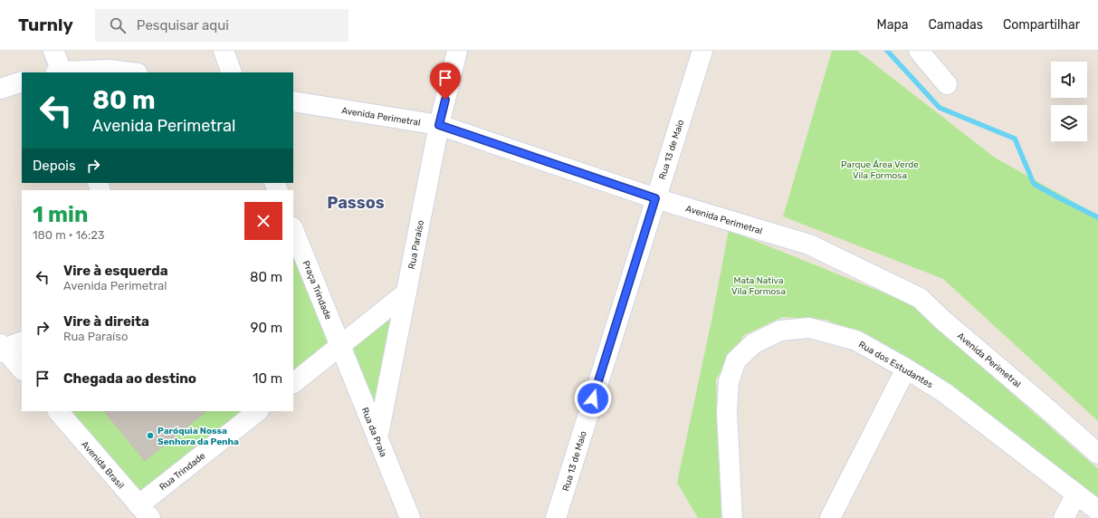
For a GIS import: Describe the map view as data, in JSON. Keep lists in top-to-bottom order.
{
  "streets": {
    "street": [
      "Avenida Perimetral",
      "Rua 13 de Maio",
      "Rua Paraíso",
      "Praça Trindade",
      "Rua dos Estudantes",
      "Rua da Praia",
      "Avenida Brasil",
      "Rua Trindade"
    ]
  },
  "crossings": [
    ["Avenida Perimetral", "Rua 13 de Maio"],
    ["Avenida Perimetral", "Rua Paraíso"],
    ["Rua Paraíso", "Rua da Praia"],
    ["Praça Trindade", "Rua da Praia"],
    ["Avenida Brasil", "Rua Trindade"]
  ],
  "districts": ["Passos"],
  "parks": ["Parque Área Verde Vila Formosa", "Mata Nativa Vila Formosa"],
  "places": ["Paróquia Nossa Senhora da Penha"],
  "page": {
    "header": "Turnly",
    "search": "Pesquisar aqui",
    "nav": ["Mapa", "Camadas", "Compartilhar"],
    "turn": ["80 m", "Avenida Perimetral"],
    "then": "Depois",
    "heading": ["1 min", "180 m · 16:23"],
    "list": [
      {
        "name": "Vire à esquerda",
        "note": "Avenida Perimetral",
        "value": "80 m"
      },
      {
        "name": "Vire à direita",
        "note": "Rua Paraíso",
        "value": "90 m"
      },
      {
        "name": "Chegada ao destino",
        "value": "10 m"
      }
    ]
  }
}
